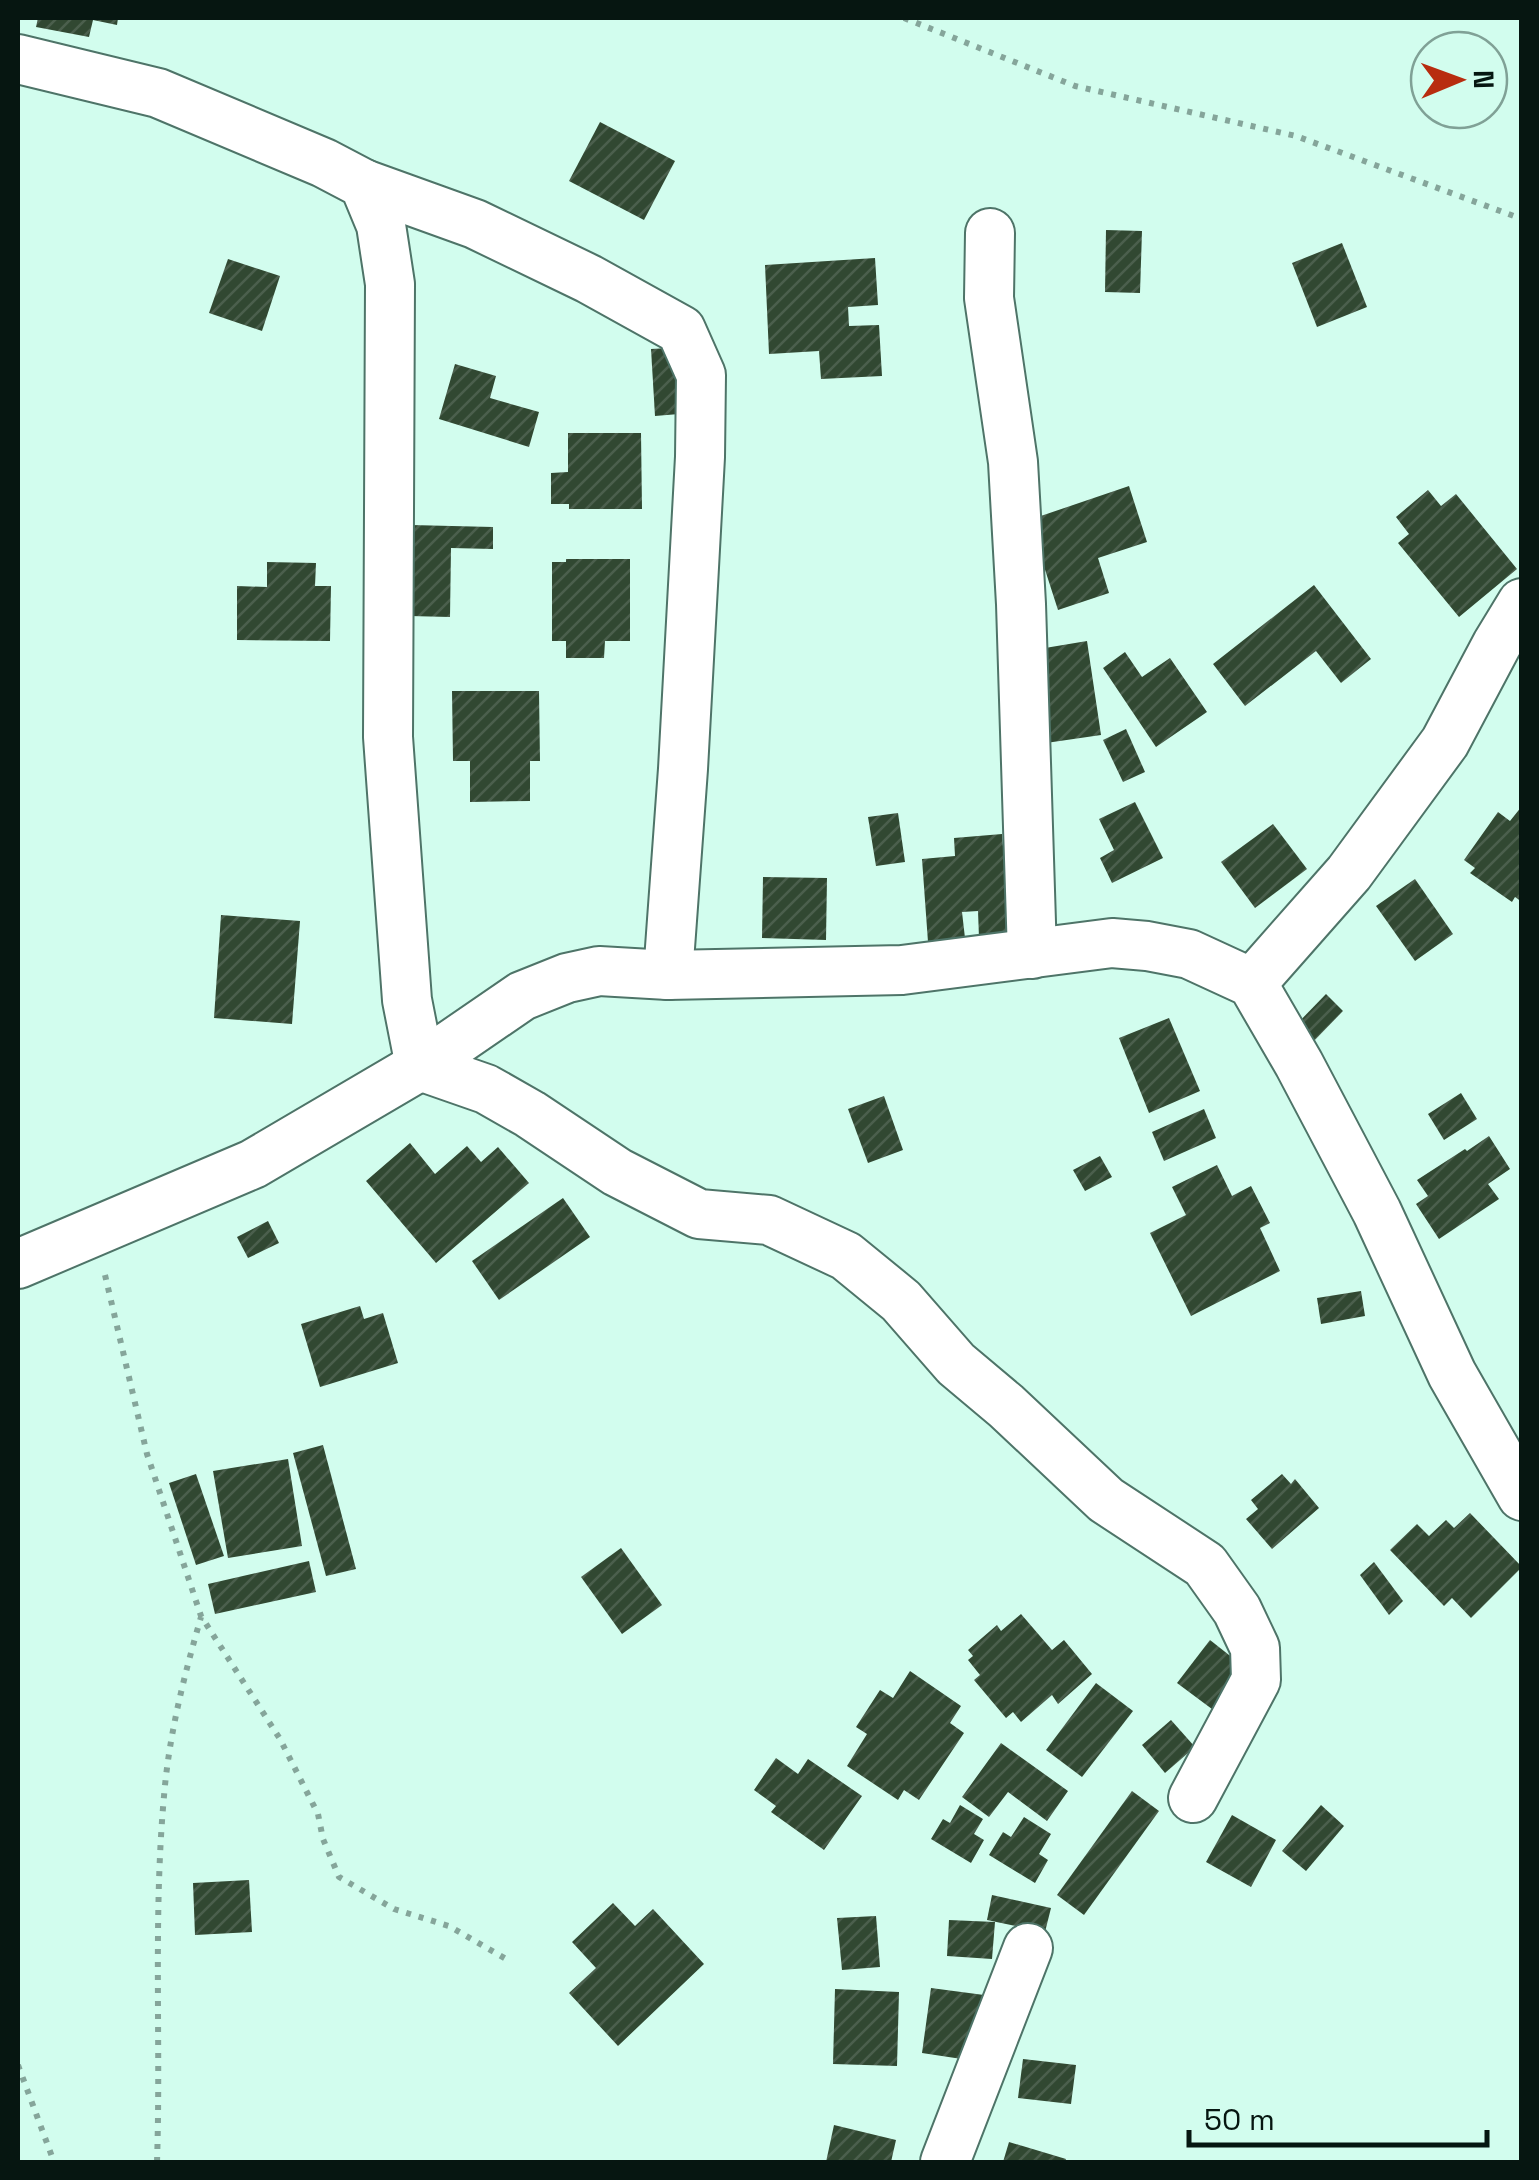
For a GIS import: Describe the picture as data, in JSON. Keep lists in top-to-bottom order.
{
  "scale_bar": "50 m",
  "north": "right"
}
